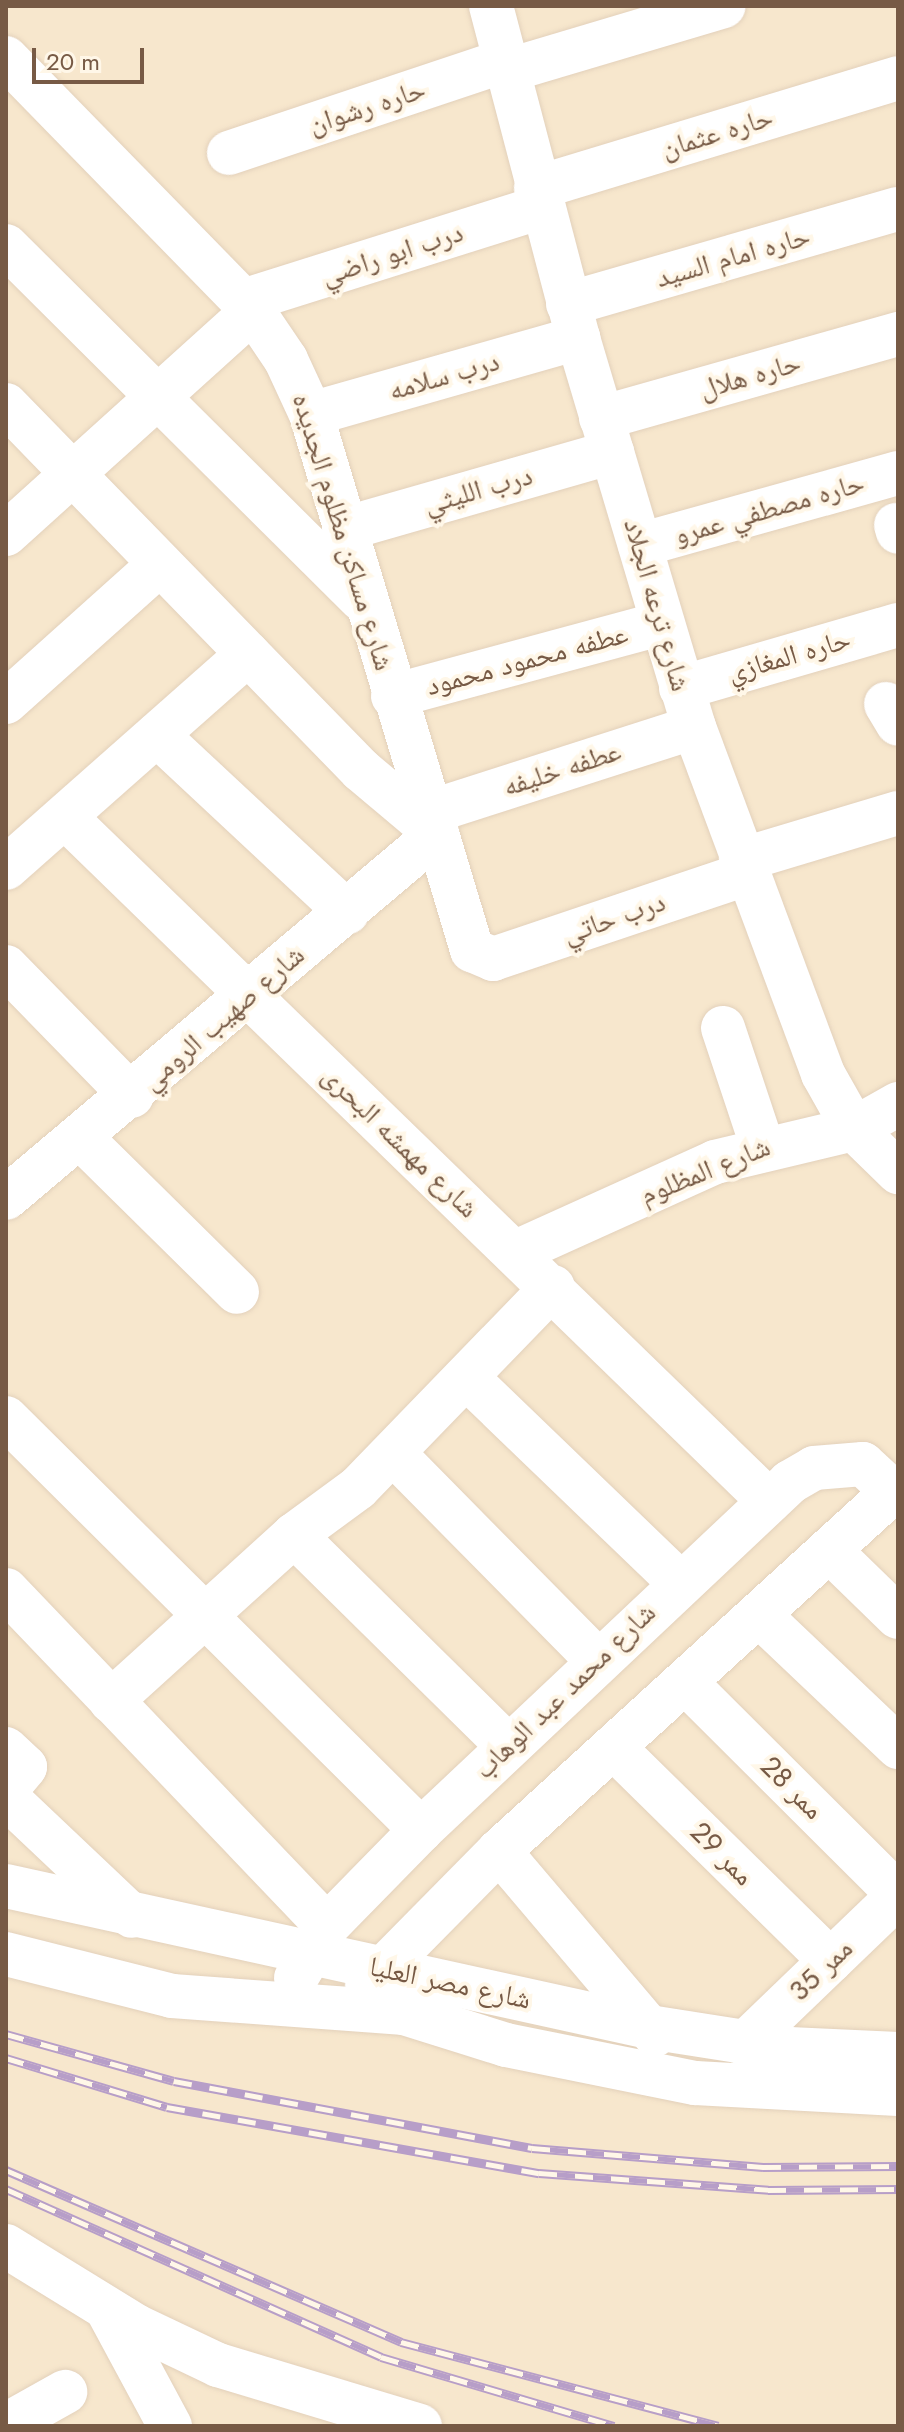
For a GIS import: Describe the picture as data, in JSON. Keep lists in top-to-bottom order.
{
  "streets": {
    "street": [
      "حاره رشوان",
      "حاره عثمان",
      "درب ابو راضي",
      "حاره امام السيد",
      "درب سلامه",
      "حاره هلال",
      "درب الليثي",
      "حاره مصطفي عمرو",
      "شارع مساكن مظلوم الجديده",
      "شارع ترعه الجلاد",
      "حاره المغازي",
      "عطفه محمود محمود",
      "عطفه خليفه",
      "درب حاتي",
      "شارع صهيب الرومي",
      "شارع مهمشه البحرى",
      "شارع المظلوم",
      "شارع محمد عبد الوهاب",
      "ممر 28",
      "ممر 29",
      "ممر 35",
      "شارع مصر العليا"
    ]
  },
  "crossings": [
    ["حاره رشوان", "شارع ترعه الجلاد"],
    ["حاره عثمان", "درب ابو راضي"],
    ["حاره عثمان", "شارع ترعه الجلاد"],
    ["درب ابو راضي", "شارع مساكن مظلوم الجديده"],
    ["درب ابو راضي", "شارع ترعه الجلاد"],
    ["حاره امام السيد", "درب سلامه"],
    ["حاره امام السيد", "شارع ترعه الجلاد"],
    ["درب سلامه", "شارع مساكن مظلوم الجديده"],
    ["درب سلامه", "شارع ترعه الجلاد"],
    ["حاره هلال", "درب الليثي"],
    ["حاره هلال", "شارع ترعه الجلاد"],
    ["درب الليثي", "شارع مساكن مظلوم الجديده"],
    ["درب الليثي", "شارع ترعه الجلاد"],
    ["حاره مصطفي عمرو", "شارع ترعه الجلاد"],
    ["شارع مساكن مظلوم الجديده", "عطفه محمود محمود"],
    ["شارع مساكن مظلوم الجديده", "عطفه خليفه"],
    ["شارع مساكن مظلوم الجديده", "درب حاتي"],
    ["شارع مساكن مظلوم الجديده", "شارع صهيب الرومي"],
    ["شارع ترعه الجلاد", "حاره المغازي"],
    ["شارع ترعه الجلاد", "عطفه محمود محمود"],
    ["شارع ترعه الجلاد", "عطفه خليفه"],
    ["شارع ترعه الجلاد", "درب حاتي"],
    ["شارع ترعه الجلاد", "شارع المظلوم"],
    ["حاره المغازي", "عطفه خليفه"],
    ["عطفه خليفه", "شارع صهيب الرومي"],
    ["شارع صهيب الرومي", "شارع مهمشه البحرى"],
    ["شارع مهمشه البحرى", "شارع المظلوم"],
    ["شارع مهمشه البحرى", "شارع محمد عبد الوهاب"],
    ["شارع محمد عبد الوهاب", "ممر 28"],
    ["شارع محمد عبد الوهاب", "ممر 29"],
    ["شارع محمد عبد الوهاب", "شارع مصر العليا"],
    ["ممر 28", "ممر 35"],
    ["ممر 29", "ممر 35"],
    ["ممر 35", "شارع مصر العليا"]
  ],
  "scale_bar": "20 m"
}
